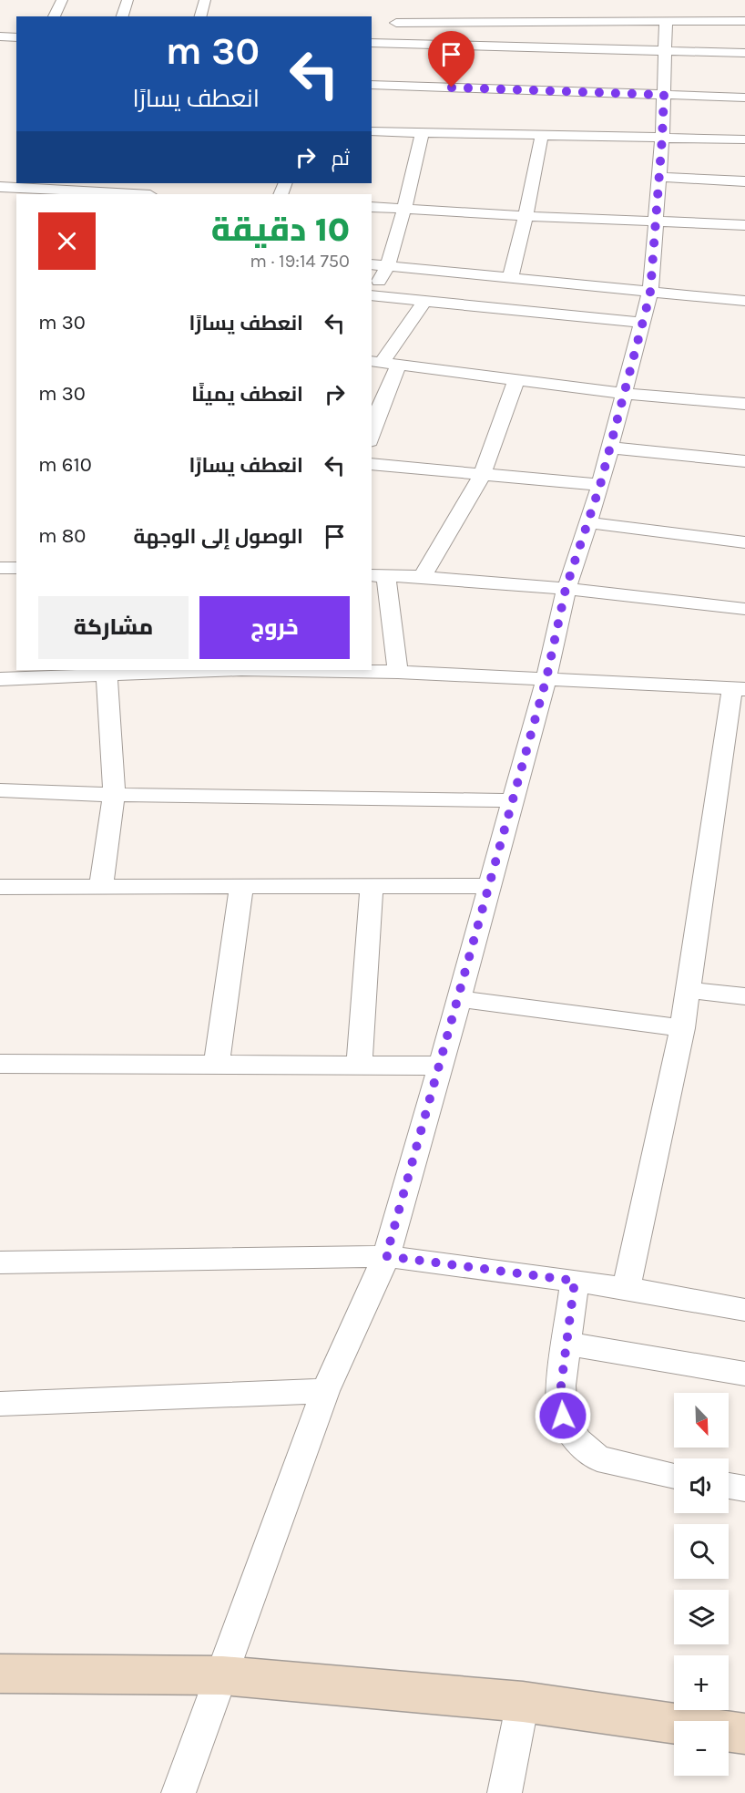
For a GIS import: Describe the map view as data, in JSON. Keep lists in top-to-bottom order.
{
  "north": "bottom right",
  "page": {
    "turn": ["30 m", "انعطف يسارًا"],
    "then": "ثم",
    "heading": ["10 دقيقة", "750 m · 19:14"],
    "list": [
      {
        "name": "انعطف يسارًا",
        "value": "30 m"
      },
      {
        "name": "انعطف يمينًا",
        "value": "30 m"
      },
      {
        "name": "انعطف يسارًا",
        "value": "610 m"
      },
      {
        "name": "الوصول إلى الوجهة",
        "value": "80 m"
      }
    ],
    "buttons": ["خروج", "مشاركة"],
    "map_buttons": ["+", "−"]
  }
}
